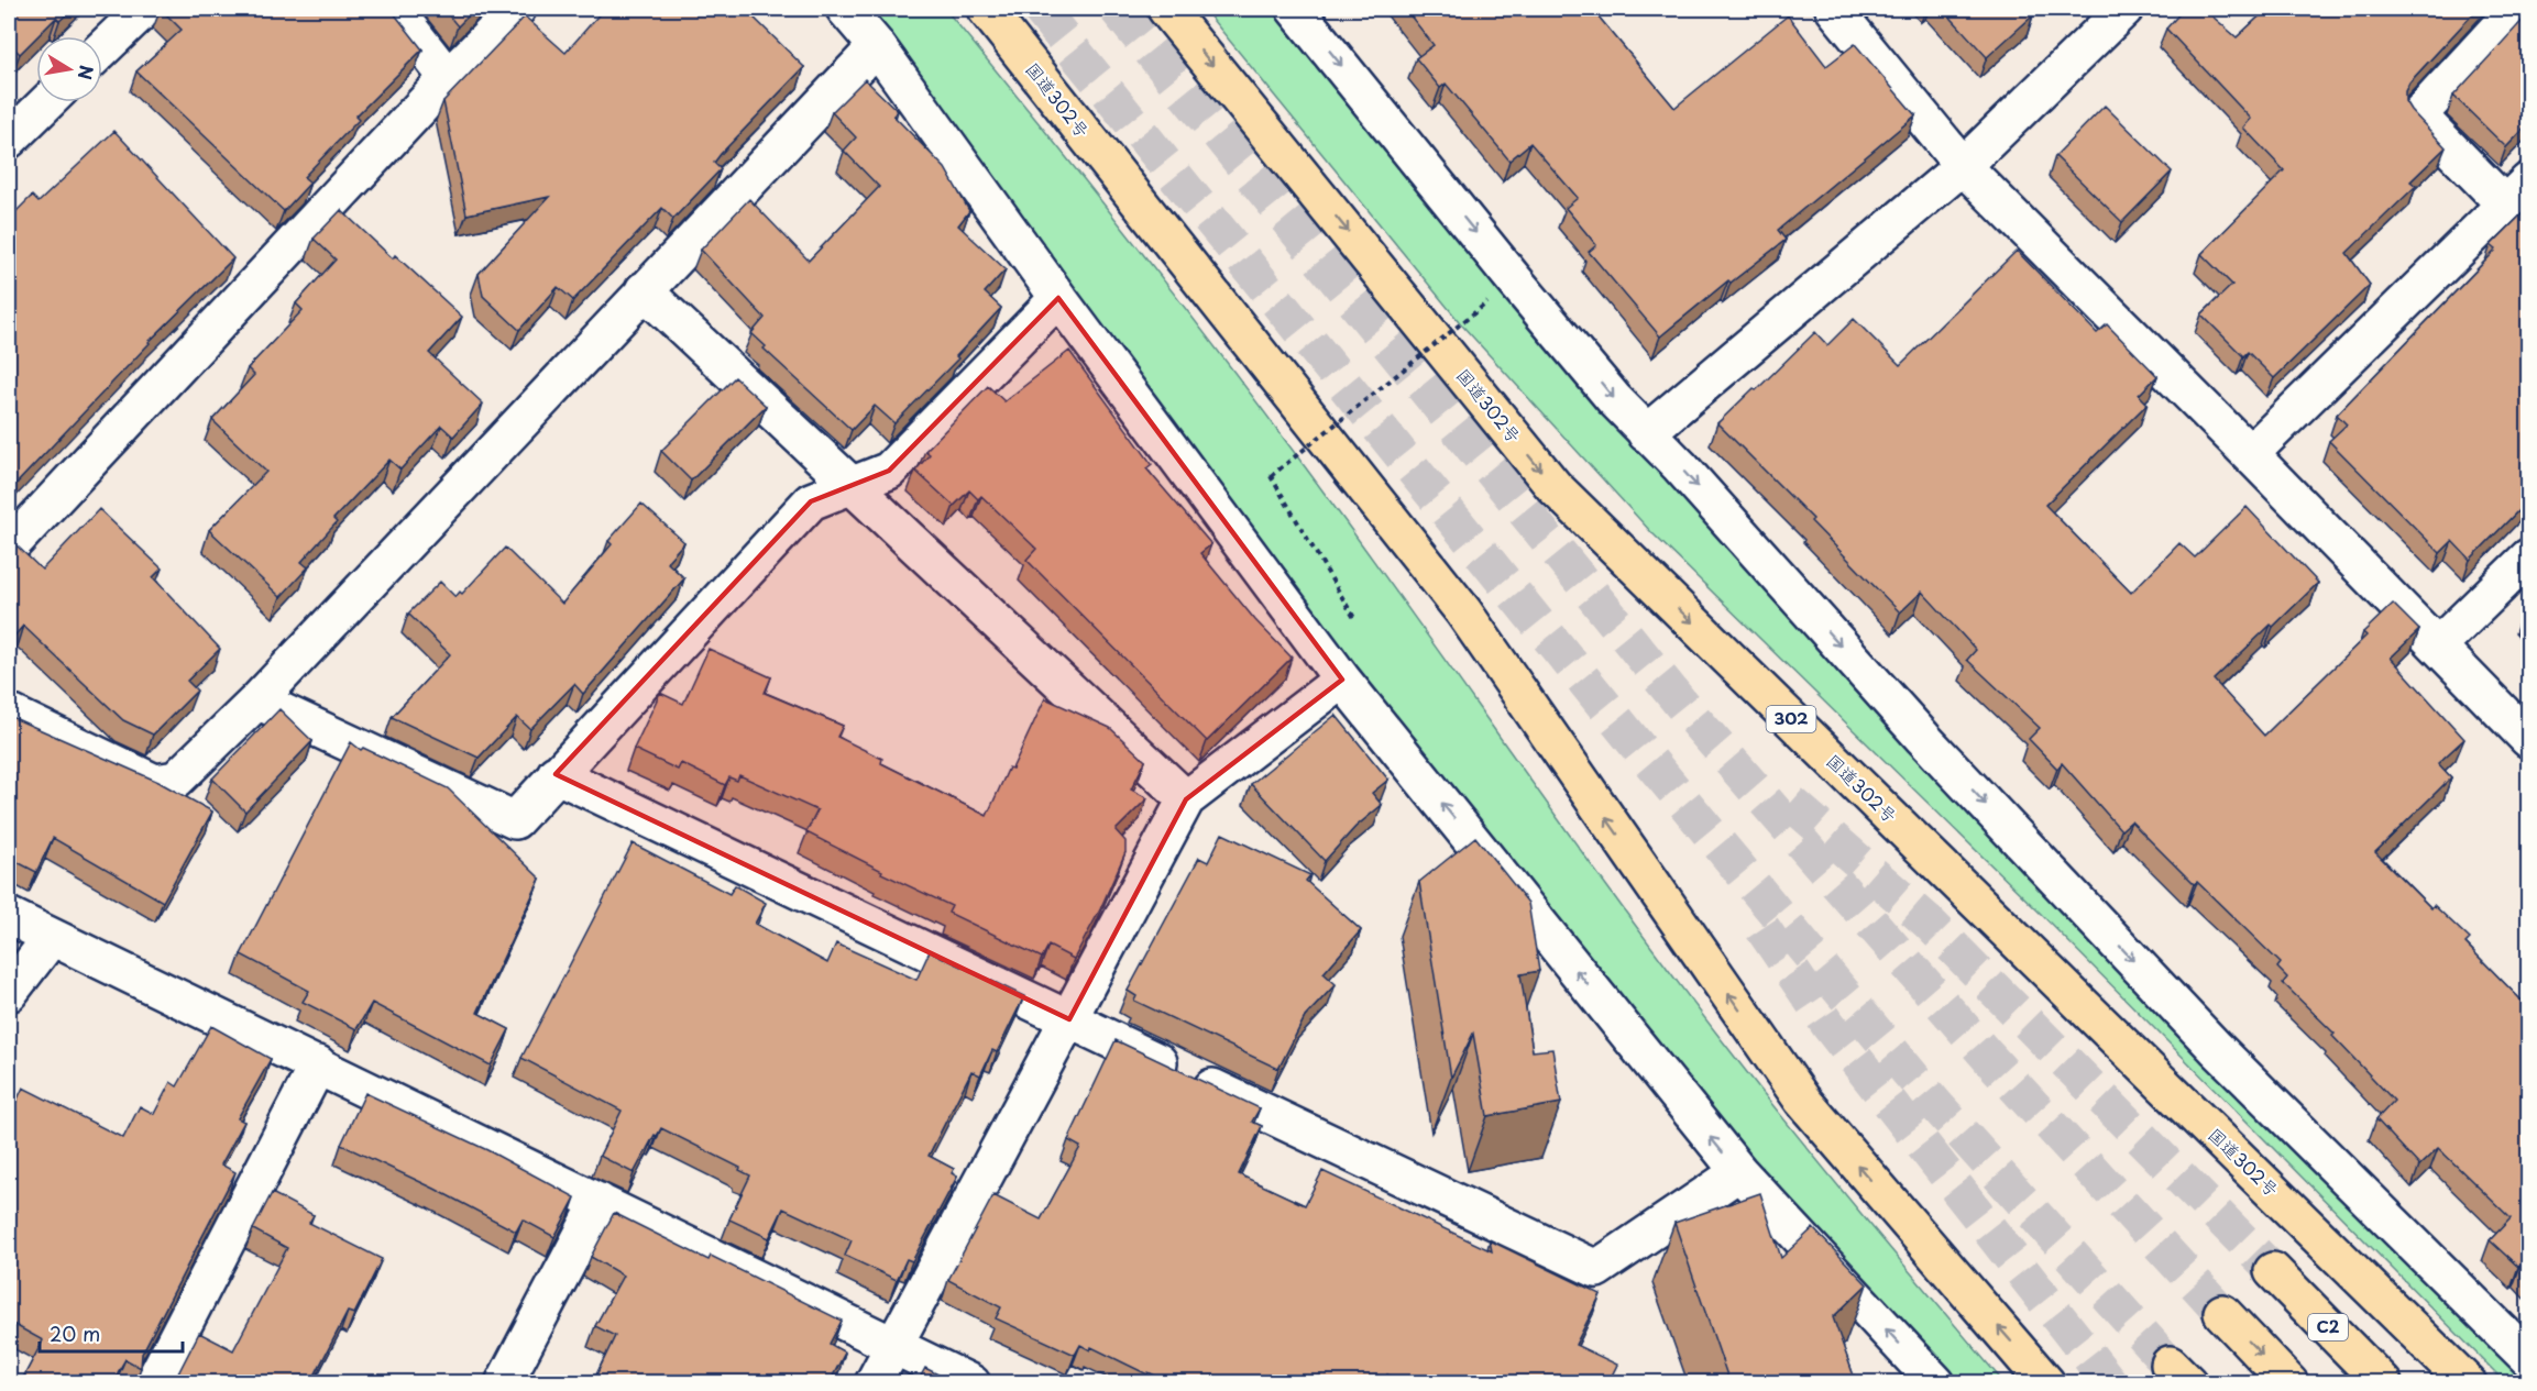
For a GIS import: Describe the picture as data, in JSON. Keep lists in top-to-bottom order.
{
  "streets": {
    "highway": ["国道302号", "302", "C2"]
  },
  "scale_bar": "20 m",
  "north": "right"
}
